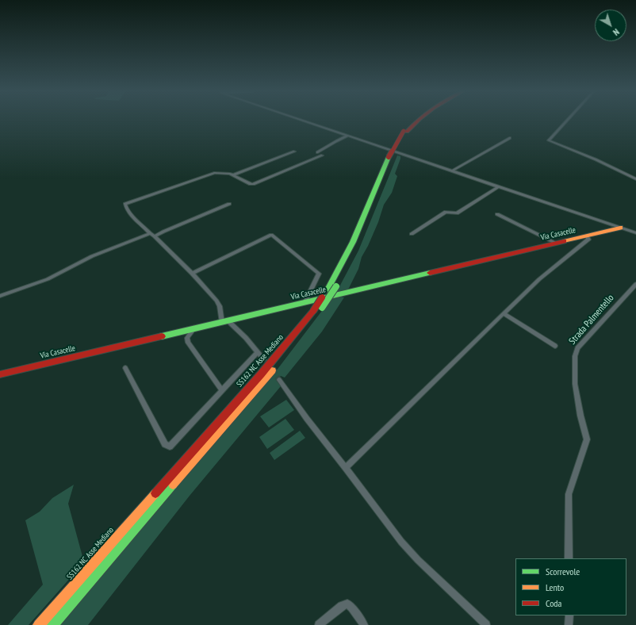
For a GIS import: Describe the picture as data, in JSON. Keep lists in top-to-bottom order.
{
  "streets": {
    "main road": ["Via Casacelle", "SS162 NC Asse Mediano"],
    "street": ["Strada Palmentello"]
  },
  "legend": ["Scorrevole", "Lento", "Coda"],
  "north": "bottom right"
}
